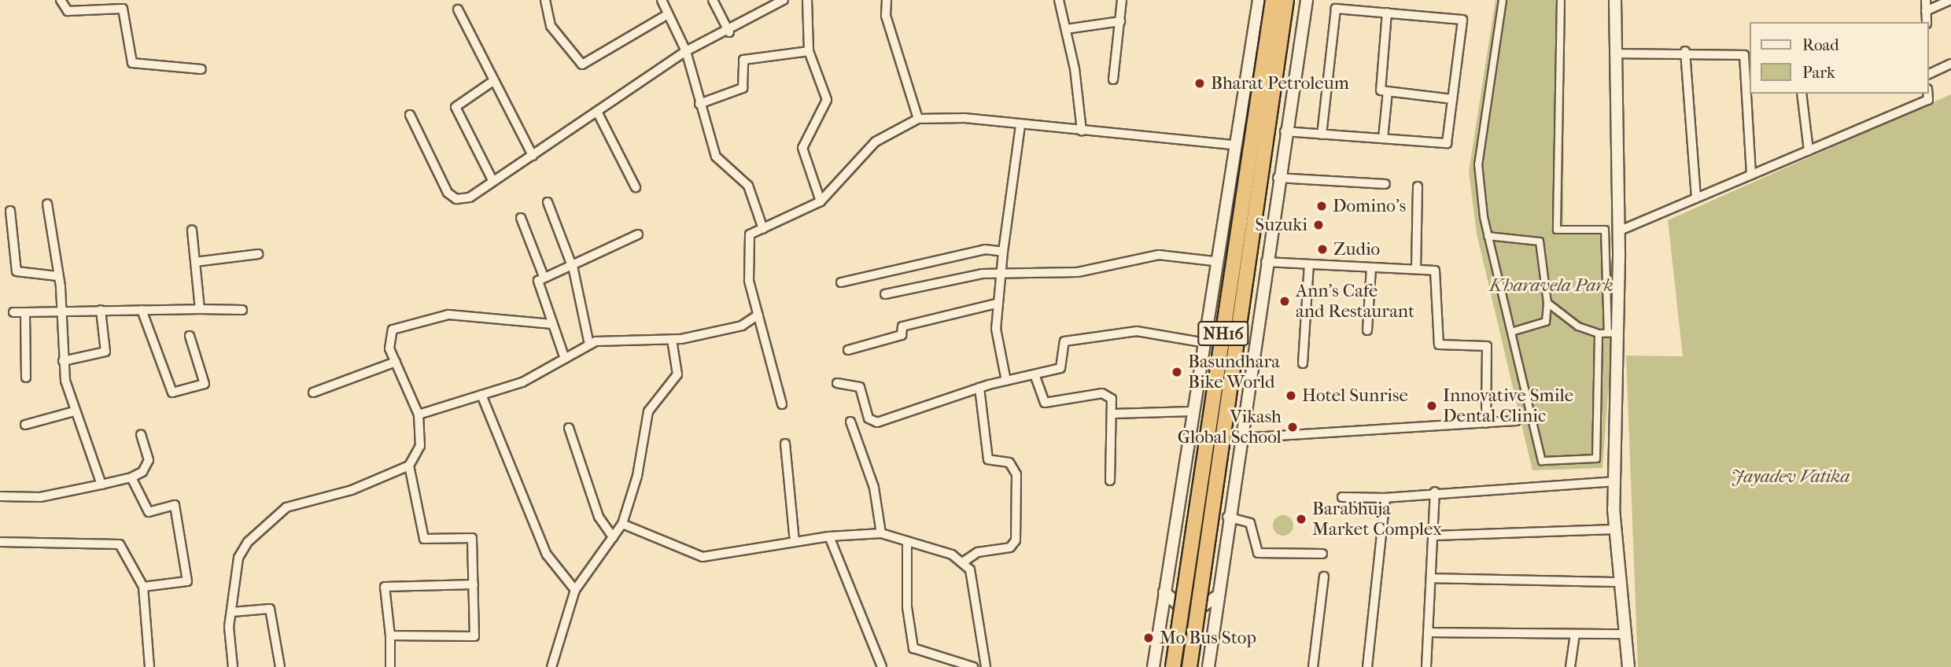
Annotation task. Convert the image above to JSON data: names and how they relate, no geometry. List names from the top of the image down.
{
  "streets": {
    "highway": ["NH16"]
  },
  "parks": ["Kharavela Park", "Jayadev Vatika"],
  "places": [
    "Bharat Petroleum",
    "Domino's",
    "Suzuki",
    "Zudio",
    "Ann's Cafe and Restaurant",
    "Basundhara Bike World",
    "Hotel Sunrise",
    "Innovative Smile Dental Clinic",
    "Vikash Global School",
    "Barabhuja Market Complex",
    "Mo Bus Stop"
  ],
  "legend": ["Road", "Park"]
}
